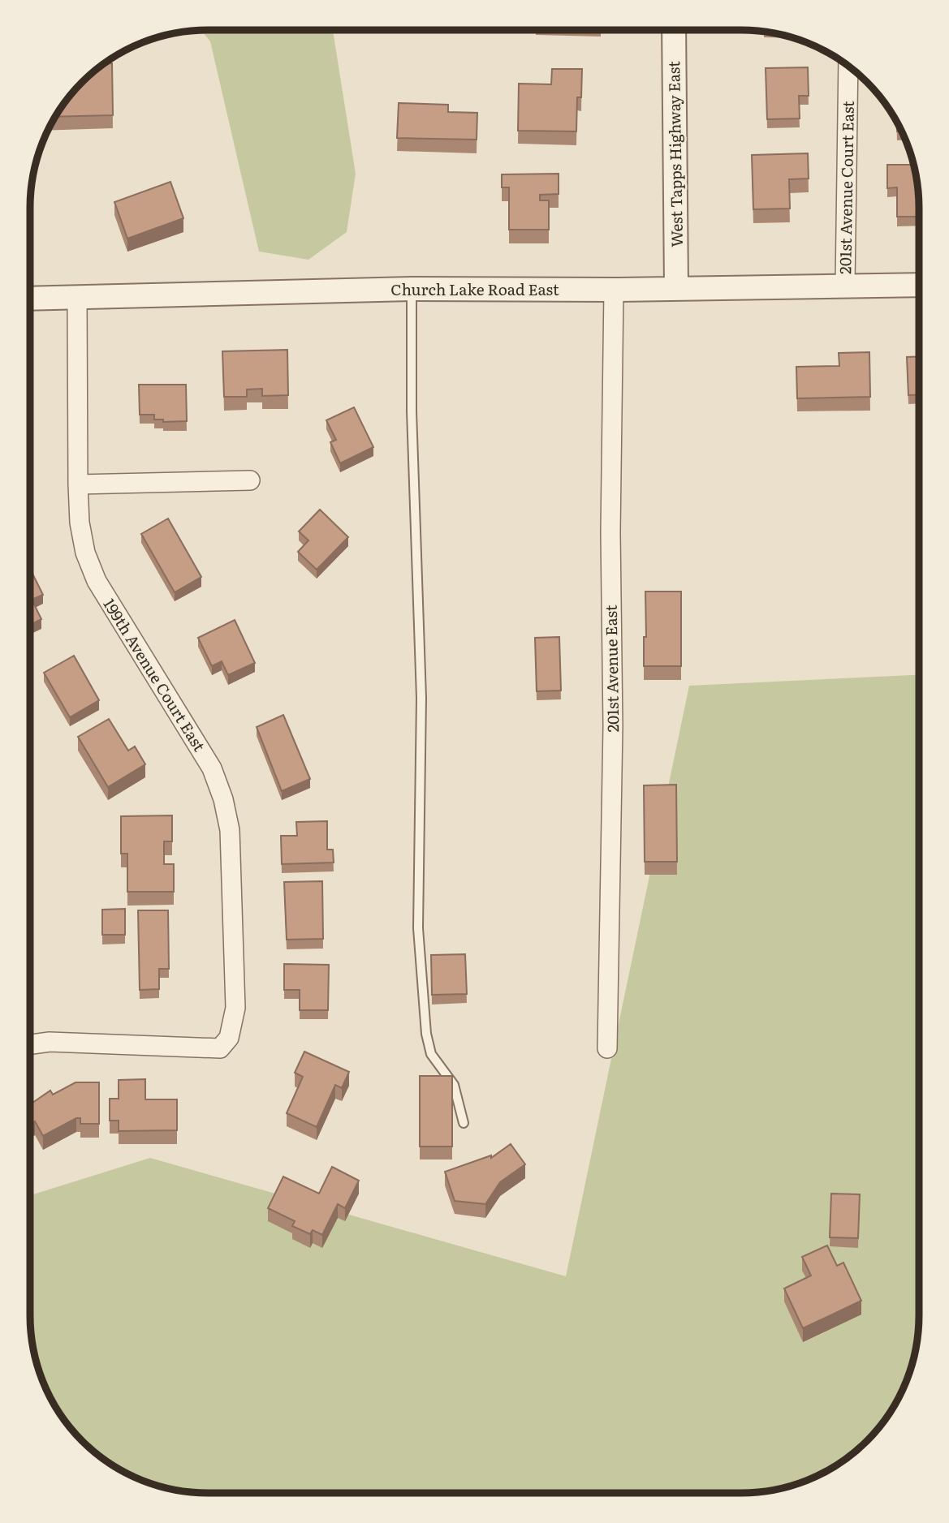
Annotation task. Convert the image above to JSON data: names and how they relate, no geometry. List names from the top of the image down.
{
  "streets": {
    "street": [
      "West Tapps Highway East",
      "201st Avenue Court East",
      "Church Lake Road East",
      "201st Avenue East",
      "199th Avenue Court East"
    ]
  },
  "crossings": [
    ["West Tapps Highway East", "Church Lake Road East"],
    ["201st Avenue Court East", "Church Lake Road East"],
    ["Church Lake Road East", "201st Avenue East"],
    ["Church Lake Road East", "199th Avenue Court East"]
  ]
}
